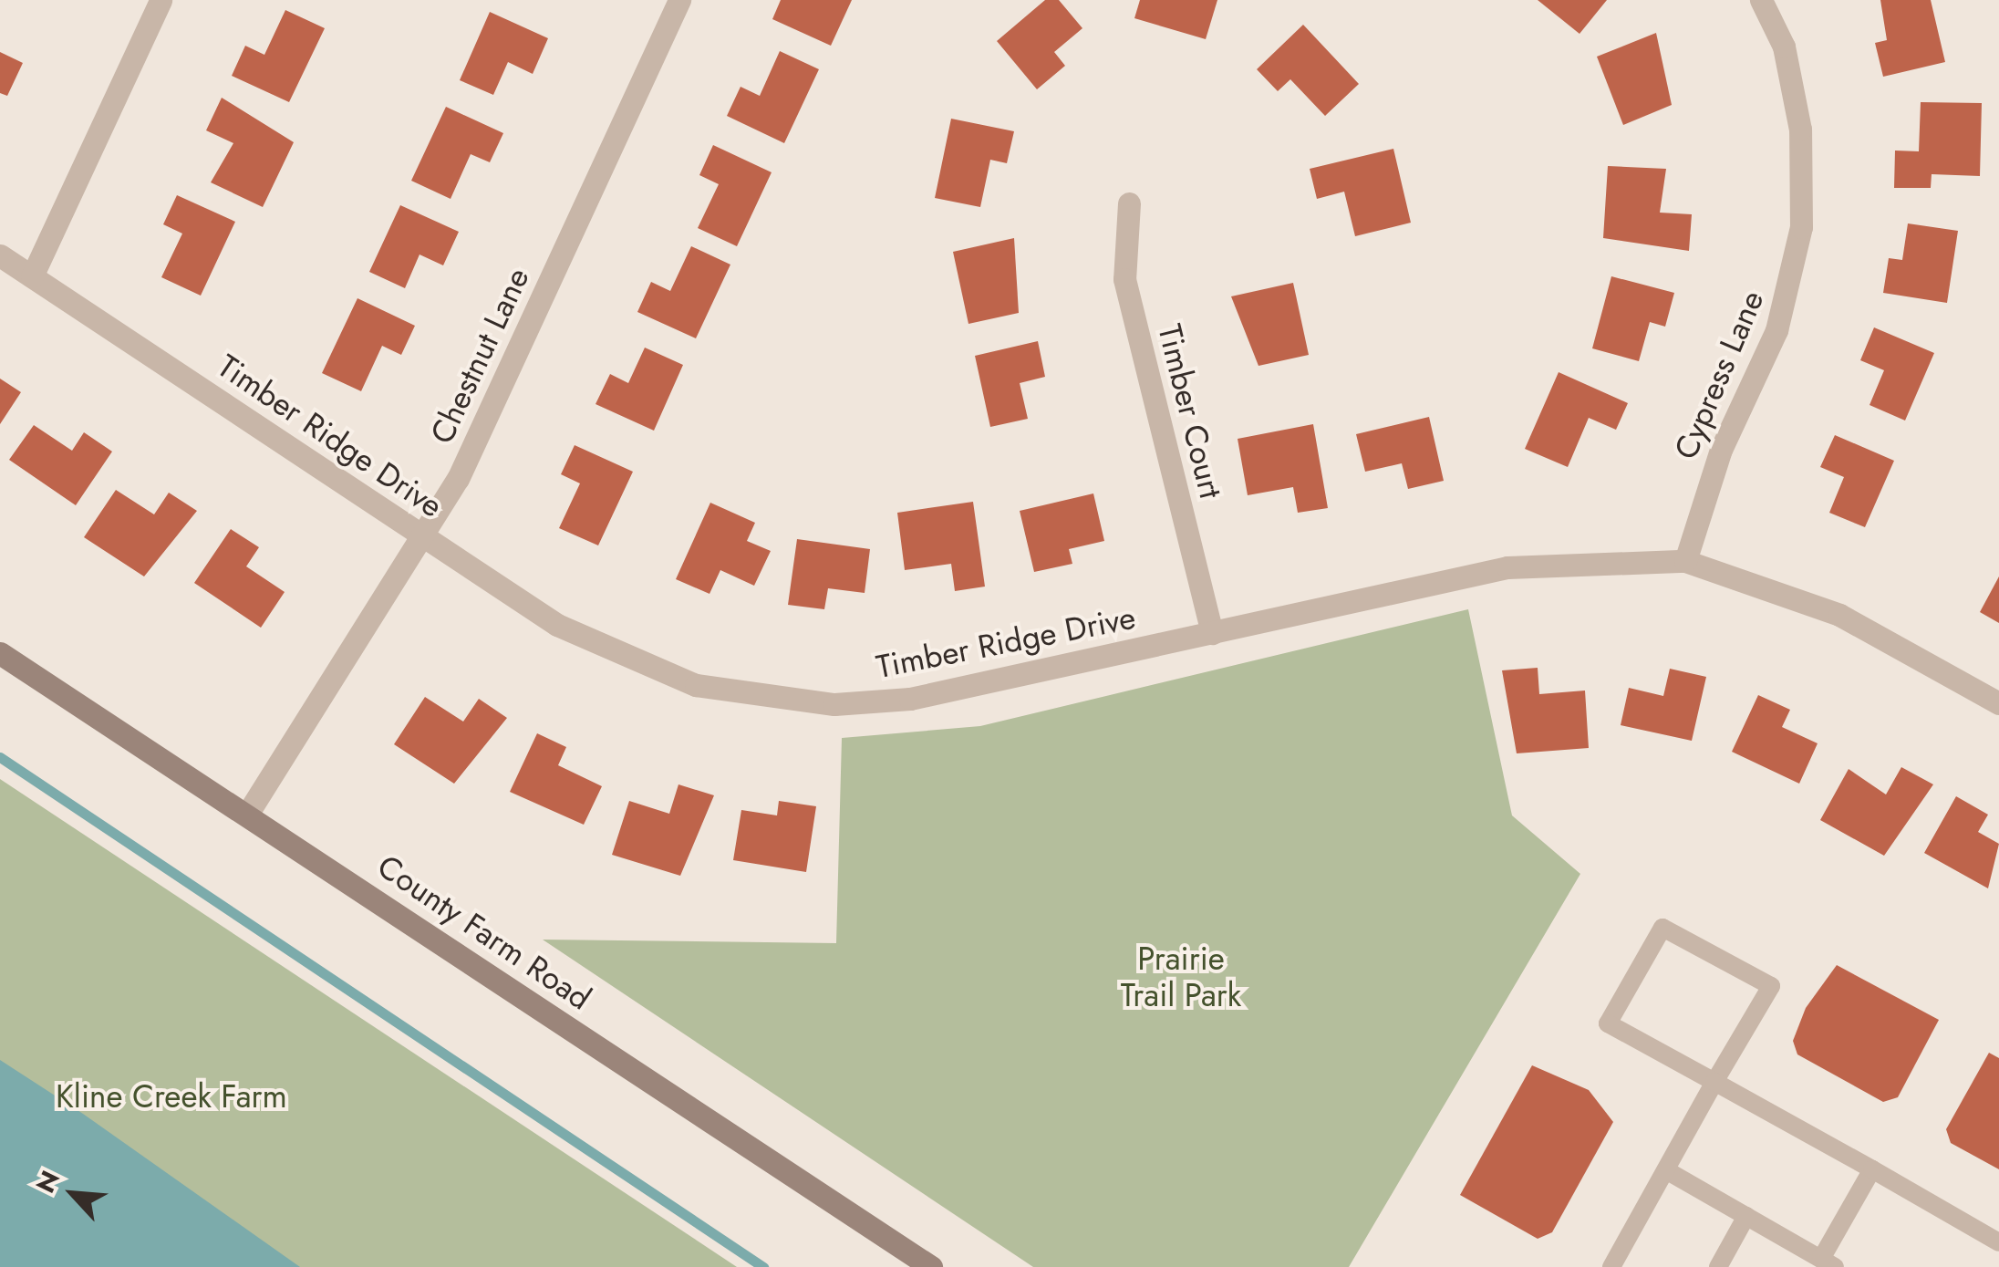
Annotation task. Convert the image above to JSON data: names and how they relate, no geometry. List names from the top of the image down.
{
  "streets": {
    "main road": ["County Farm Road"],
    "street": [
      "Chestnut Lane",
      "Cypress Lane",
      "Timber Court",
      "Timber Ridge Drive"
    ]
  },
  "crossings": [
    ["Chestnut Lane", "Timber Ridge Drive"],
    ["Chestnut Lane", "County Farm Road"],
    ["Cypress Lane", "Timber Ridge Drive"],
    ["Timber Court", "Timber Ridge Drive"]
  ],
  "parks": ["Prairie Trail Park", "Kline Creek Farm"],
  "north": "top left"
}
